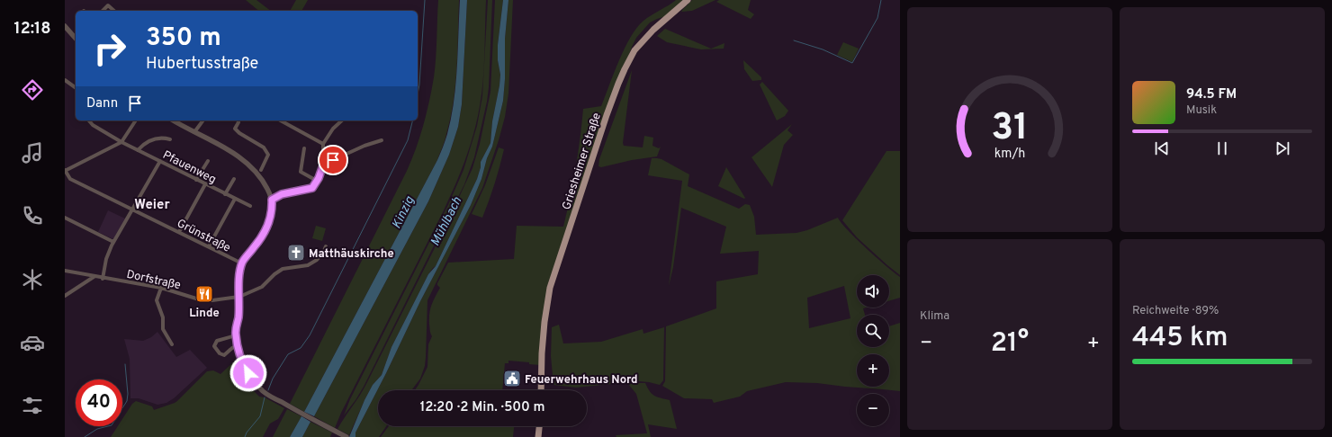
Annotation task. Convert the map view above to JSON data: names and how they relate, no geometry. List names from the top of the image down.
{
  "streets": {
    "main road": ["Griesheimer Straße"],
    "street": ["Pfauenweg", "Grünstraße", "Dorfstraße"]
  },
  "districts": ["Weier"],
  "water": ["Kinzig", "Mühlbach"],
  "places": {
    "church": ["Matthäuskirche"],
    "restaurant": ["Linde"],
    "public building": ["Feuerwehrhaus Nord"]
  },
  "page": {
    "tabs": "12:18",
    "turn": ["350 m", "Hubertusstraße"],
    "song": ["94.5 FM", "Musik"],
    "then": "Dann",
    "tile": [
      "Klima",
      ["Reichweite · 89%", "445 km"]
    ],
    "map_buttons": ["+", "−"],
    "heat": ["−", "21°", "+"],
    "limit": "40",
    "trip": "12:20 · 2 Min. · 500 m",
    "gauge": ["31", "km/h"]
  }
}
